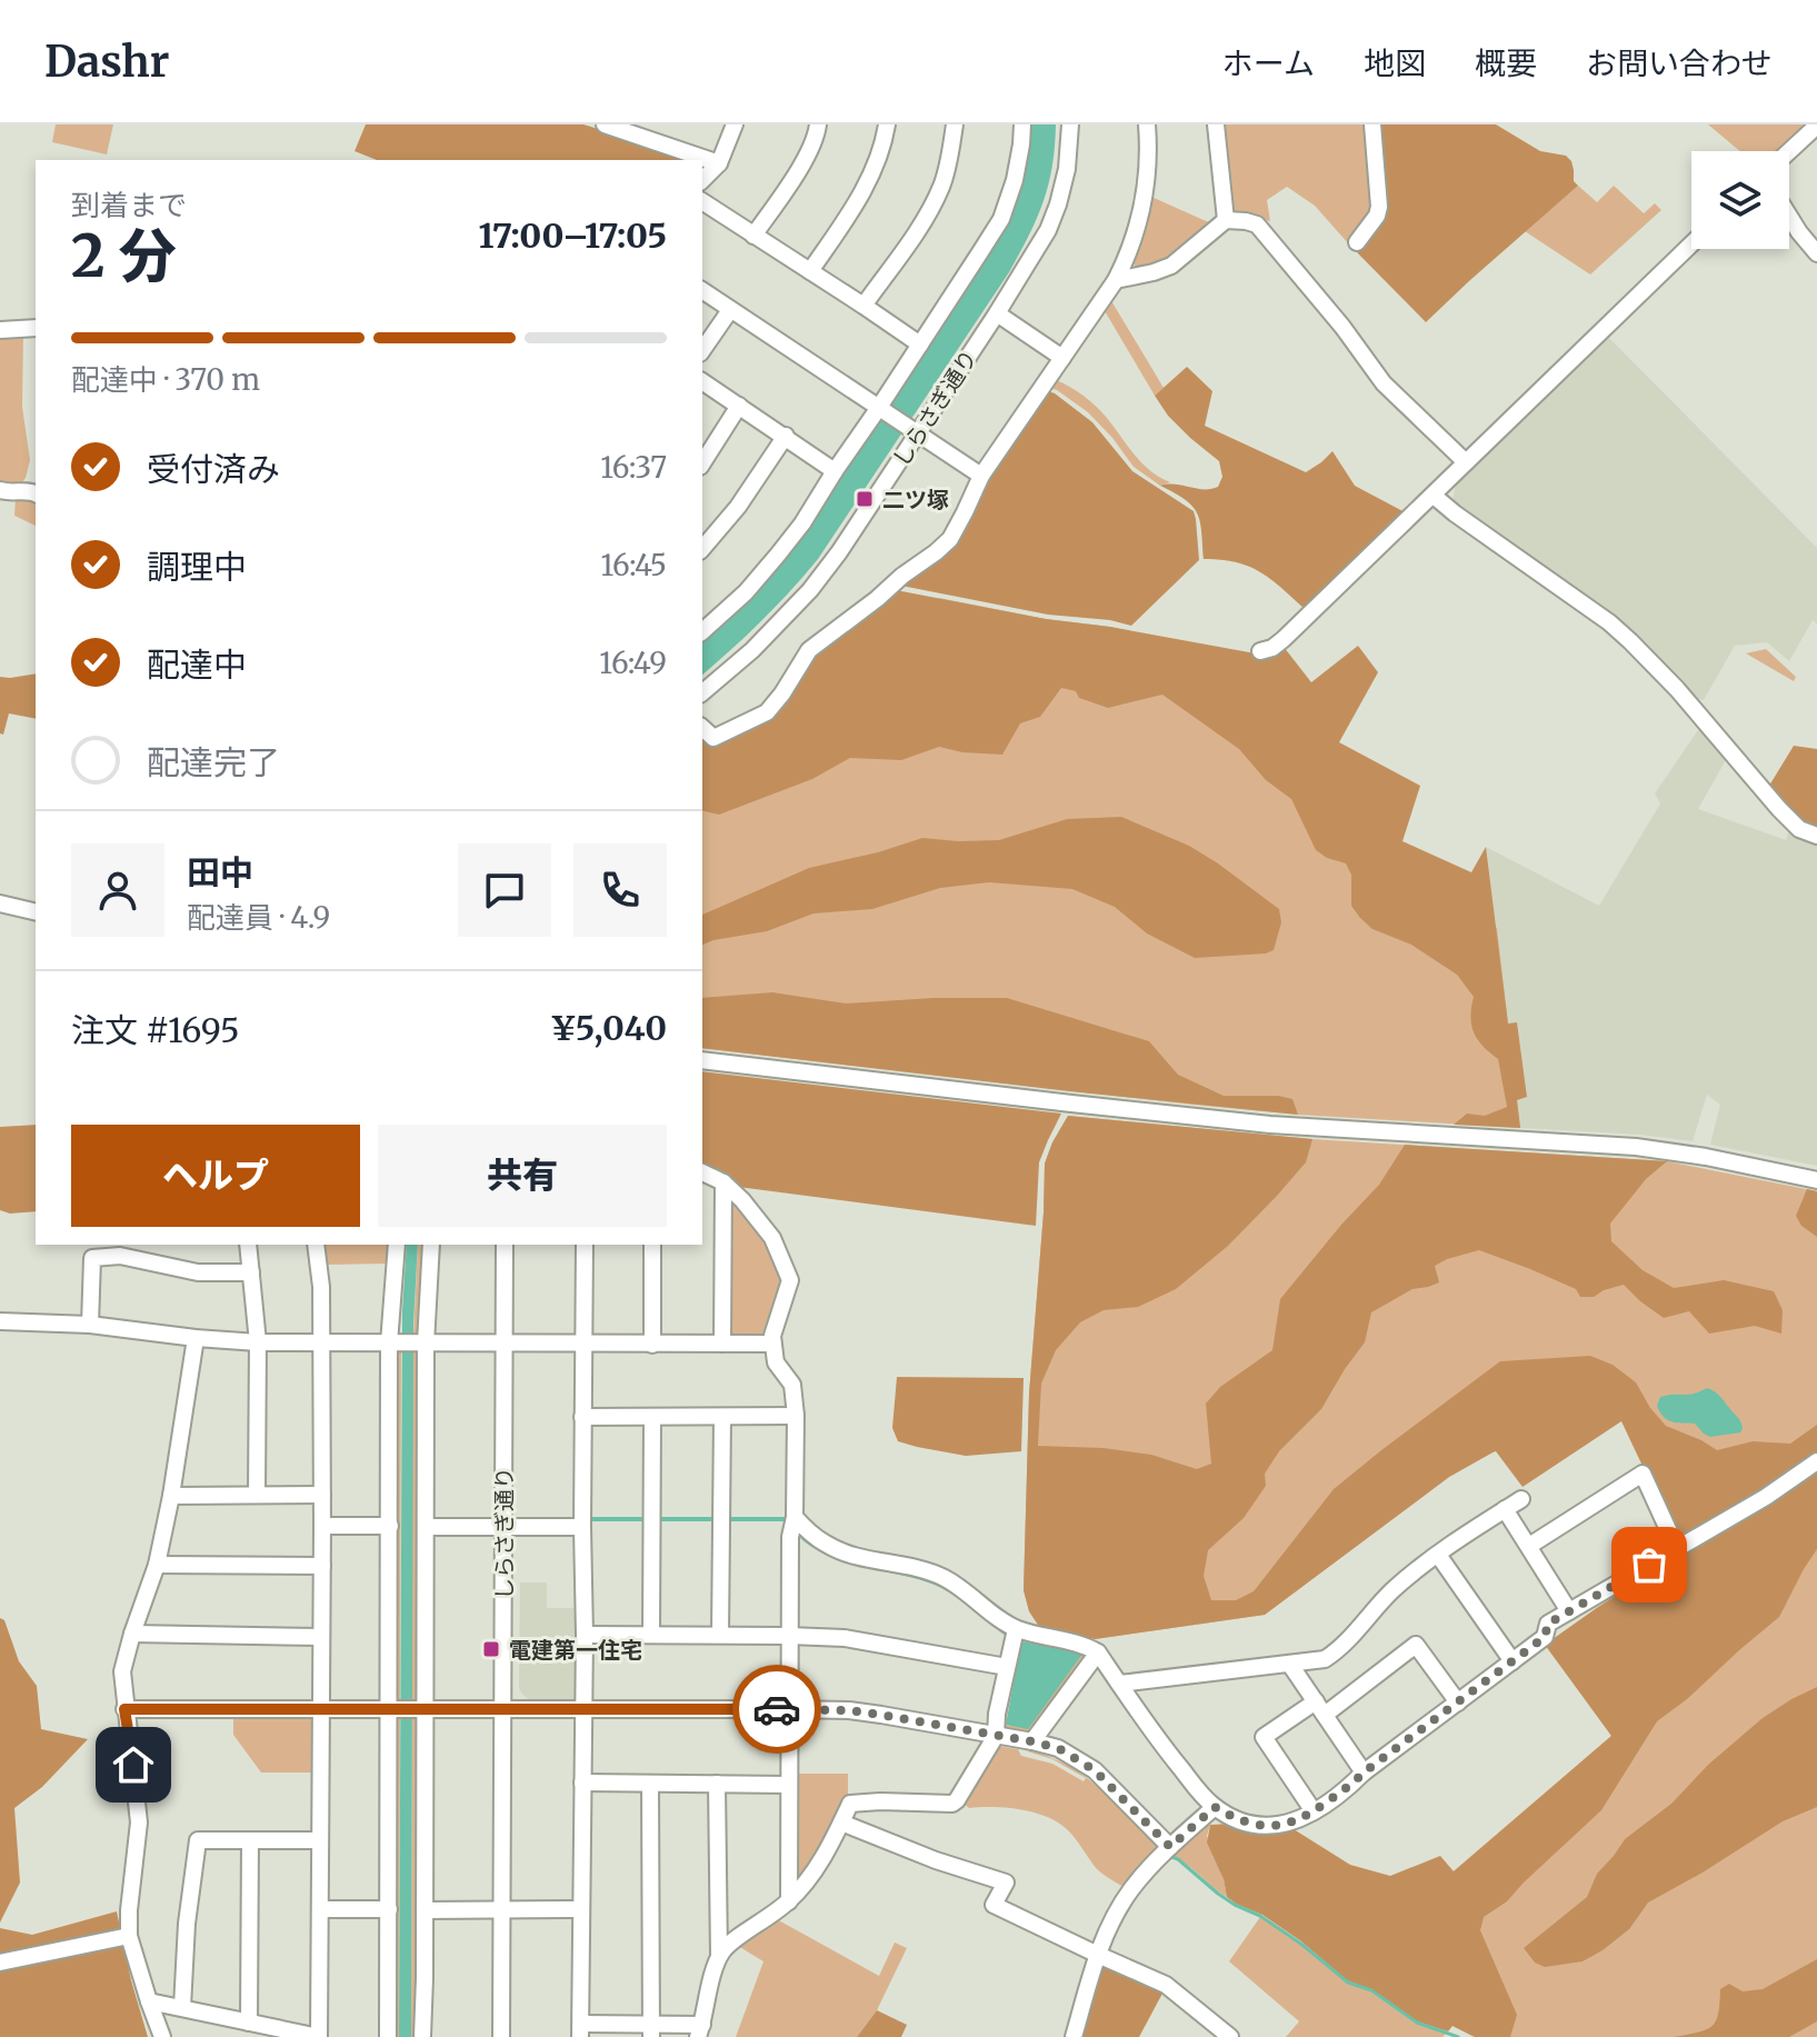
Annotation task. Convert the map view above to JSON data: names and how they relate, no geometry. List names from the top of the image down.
{
  "streets": {
    "street": ["しらさぎ通り"]
  },
  "places": {
    "transit": ["二ツ塚", "電建第一住宅"]
  },
  "page": {
    "header": "Dashr",
    "nav": [
      "ホーム",
      "地図",
      "概要",
      "お問い合わせ"
    ],
    "heading": ["2 分", "到着まで", "17:00–17:05"],
    "panel": [
      "田中",
      "配達員 · 4.9",
      "注文 #1695",
      "¥5,040"
    ],
    "bar": "配達中 · 370 m",
    "list": [
      ["受付済み", "16:37"],
      ["調理中", "16:45"],
      ["配達中", "16:49"],
      "配達完了"
    ],
    "buttons": ["ヘルプ", "共有"]
  }
}
